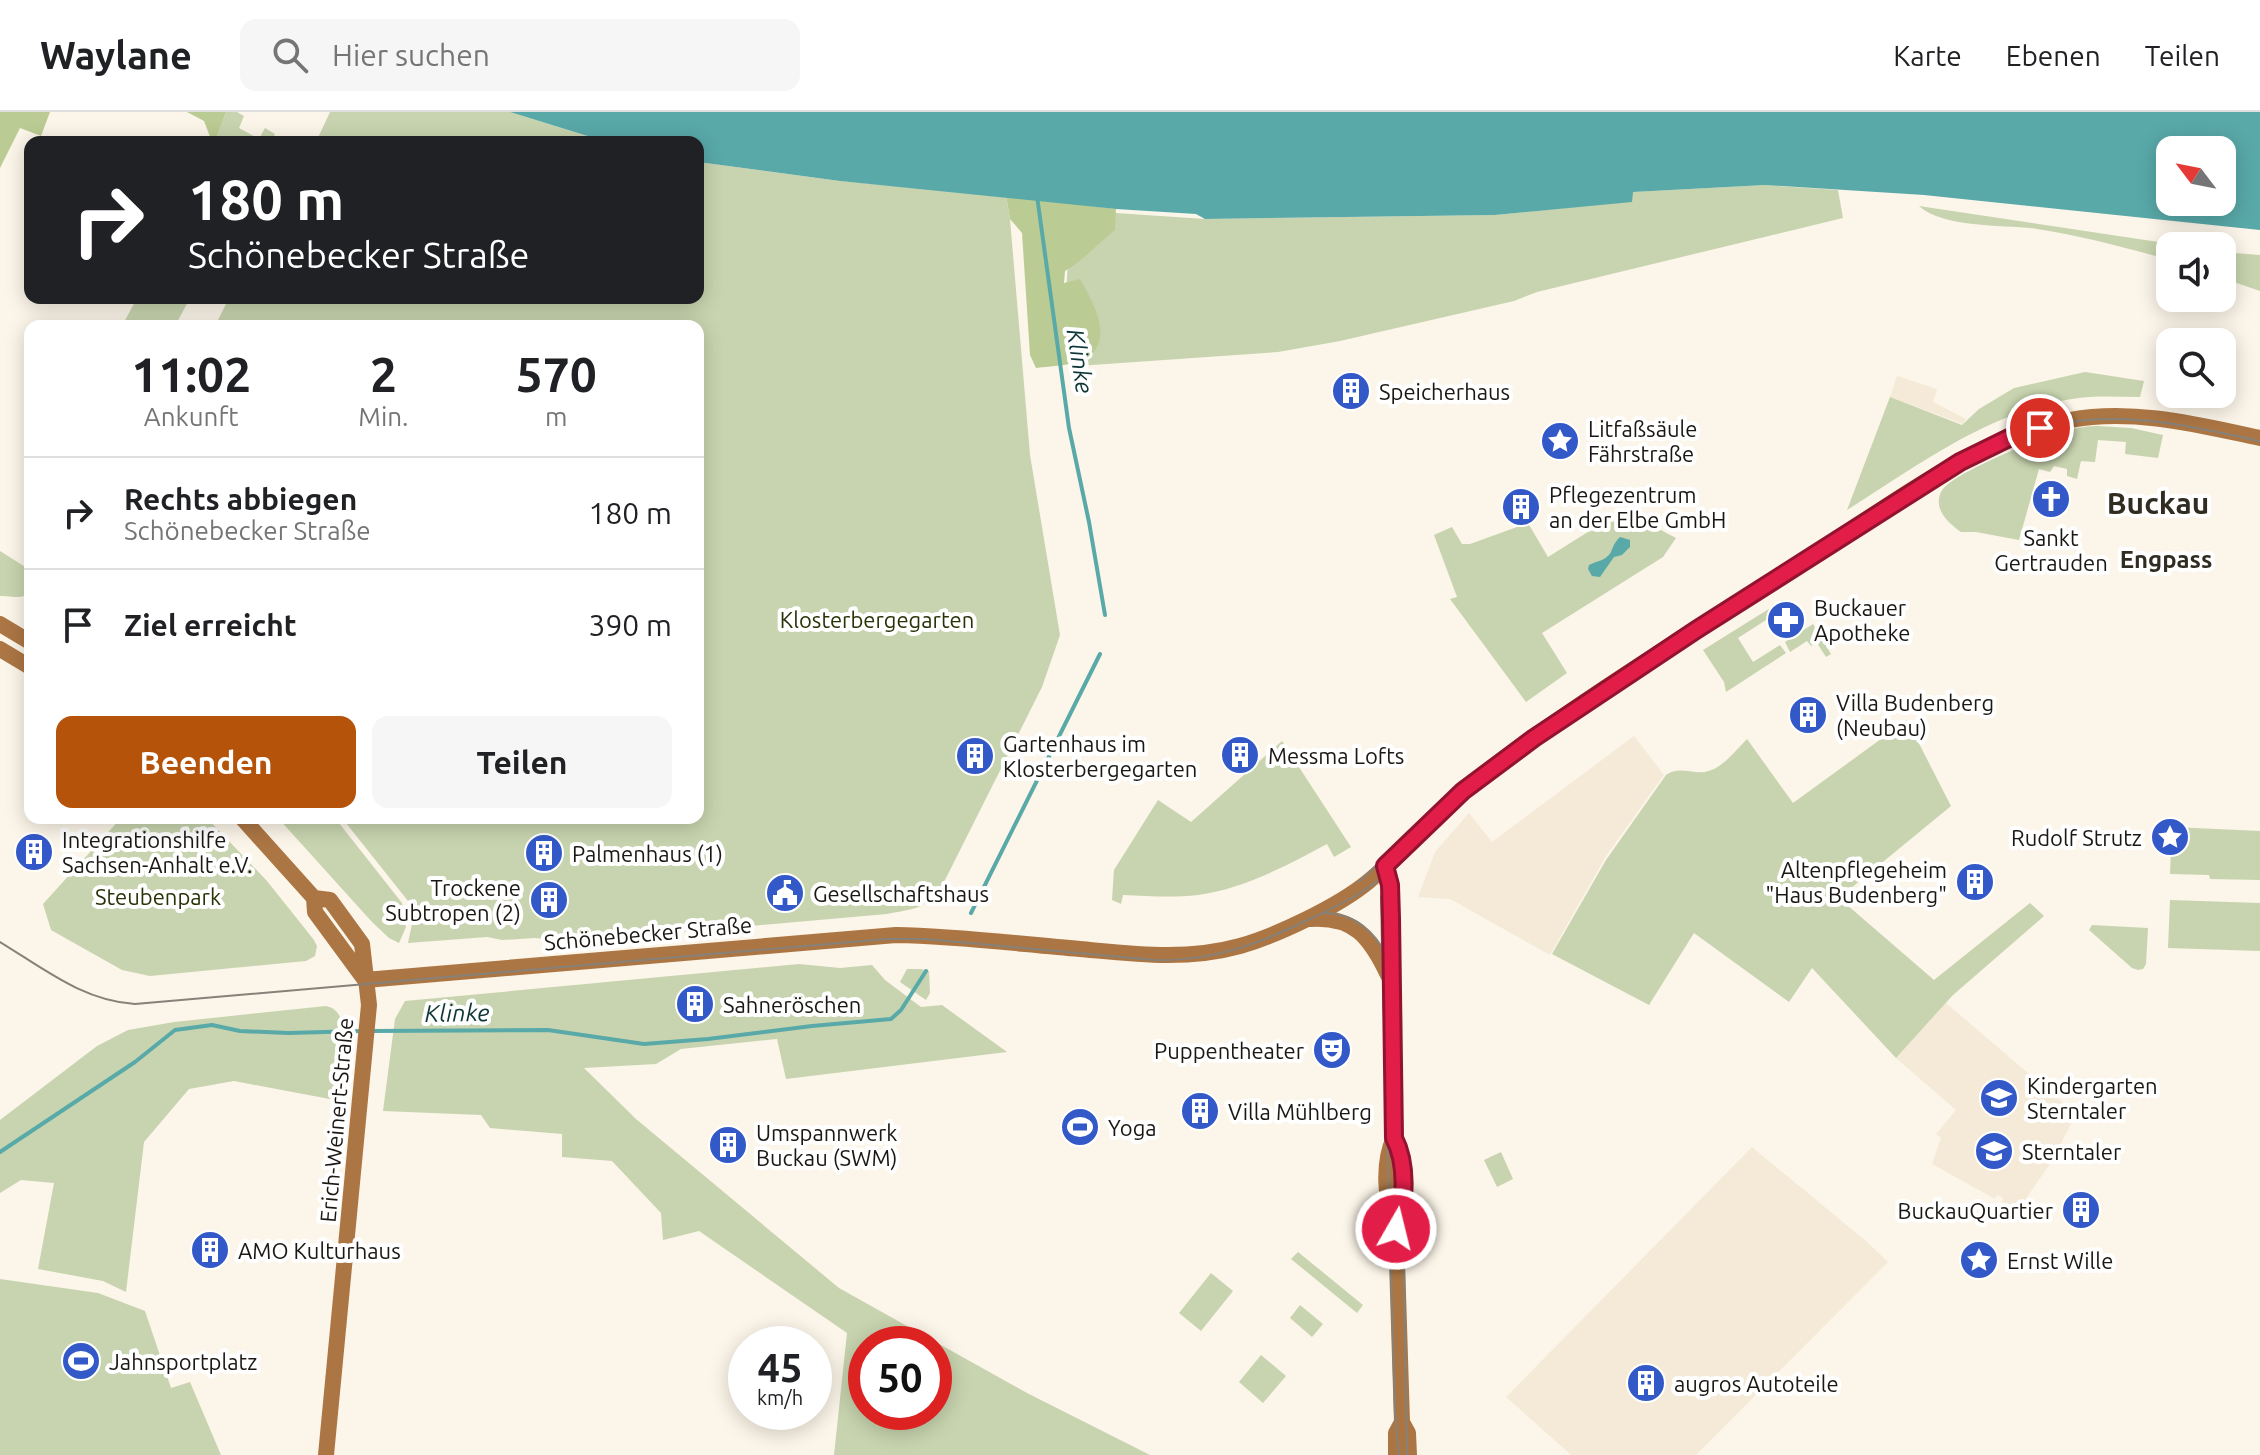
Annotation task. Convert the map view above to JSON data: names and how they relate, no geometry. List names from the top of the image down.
{
  "streets": {
    "main road": ["Schönebecker Straße", "Erich-Weinert-Straße"]
  },
  "crossings": [
    ["Schönebecker Straße", "Erich-Weinert-Straße"]
  ],
  "districts": ["Buckau", "Engpass"],
  "water": ["Klinke"],
  "parks": ["Klosterbergegarten", "Steubenpark"],
  "places": {
    "building": [
      "Speicherhaus",
      "Pflegezentrum an der Elbe GmbH",
      "Villa Budenberg (Neubau)",
      "Messma Lofts",
      "Gartenhaus im Klosterbergegarten",
      "Integrationshilfe Sachsen-Anhalt e.V.",
      "Palmenhaus (1)",
      "Altenpflegeheim \"Haus Budenberg\"",
      "Trockene Subtropen (2)",
      "Sahneröschen",
      "Villa Mühlberg",
      "Umspannwerk Buckau (SWM)",
      "BuckauQuartier",
      "AMO Kulturhaus",
      "augros Autoteile"
    ],
    "place": ["Litfaßsäule Fährstraße", "Rudolf Strutz", "Ernst Wille"],
    "church": ["Sankt Gertrauden"],
    "pharmacy": ["Buckauer Apotheke"],
    "public building": ["Gesellschaftshaus"],
    "theatre": ["Puppentheater"],
    "school or university": ["Kindergarten Sterntaler", "Sterntaler"],
    "sports": ["Yoga", "Jahnsportplatz"]
  },
  "north": "top left",
  "page": {
    "header": "Waylane",
    "search": "Hier suchen",
    "nav": ["Karte", "Ebenen", "Teilen"],
    "turn": ["180 m", "Schönebecker Straße"],
    "eta": [
      "11:02",
      "Ankunft",
      "2",
      "Min.",
      "570",
      "m"
    ],
    "list": [
      {
        "name": "Rechts abbiegen",
        "note": "Schönebecker Straße",
        "value": "180 m"
      },
      {
        "name": "Ziel erreicht",
        "value": "390 m"
      }
    ],
    "buttons": ["Beenden", "Teilen"],
    "speed": "45 km/h",
    "limit": "50"
  }
}
